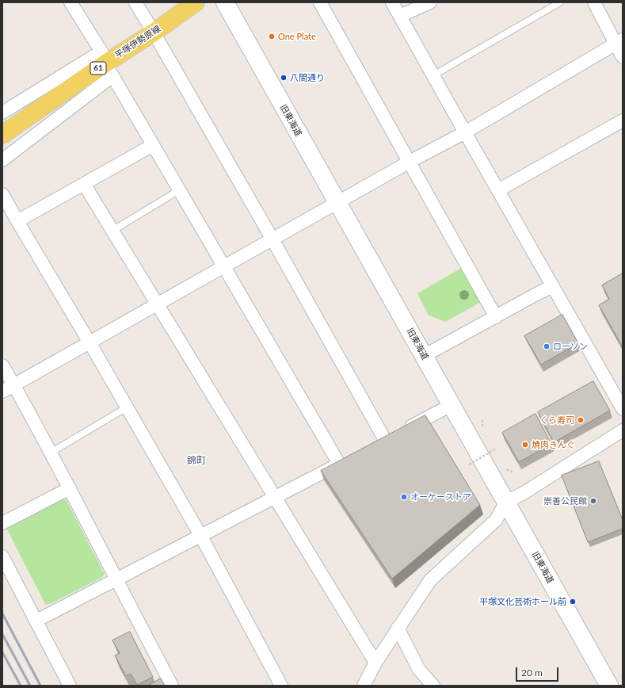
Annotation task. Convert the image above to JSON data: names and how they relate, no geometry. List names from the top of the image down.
{
  "streets": {
    "main road": ["平塚伊勢原線", "61"],
    "street": ["旧東海道"]
  },
  "districts": ["錦町"],
  "places": [
    "One Plate",
    "八間通り",
    "ローソン",
    "くら寿司",
    "焼肉きんぐ",
    "オーケーストア",
    "崇善公民館",
    "平塚文化芸術ホール前"
  ],
  "scale_bar": "20 m"
}
